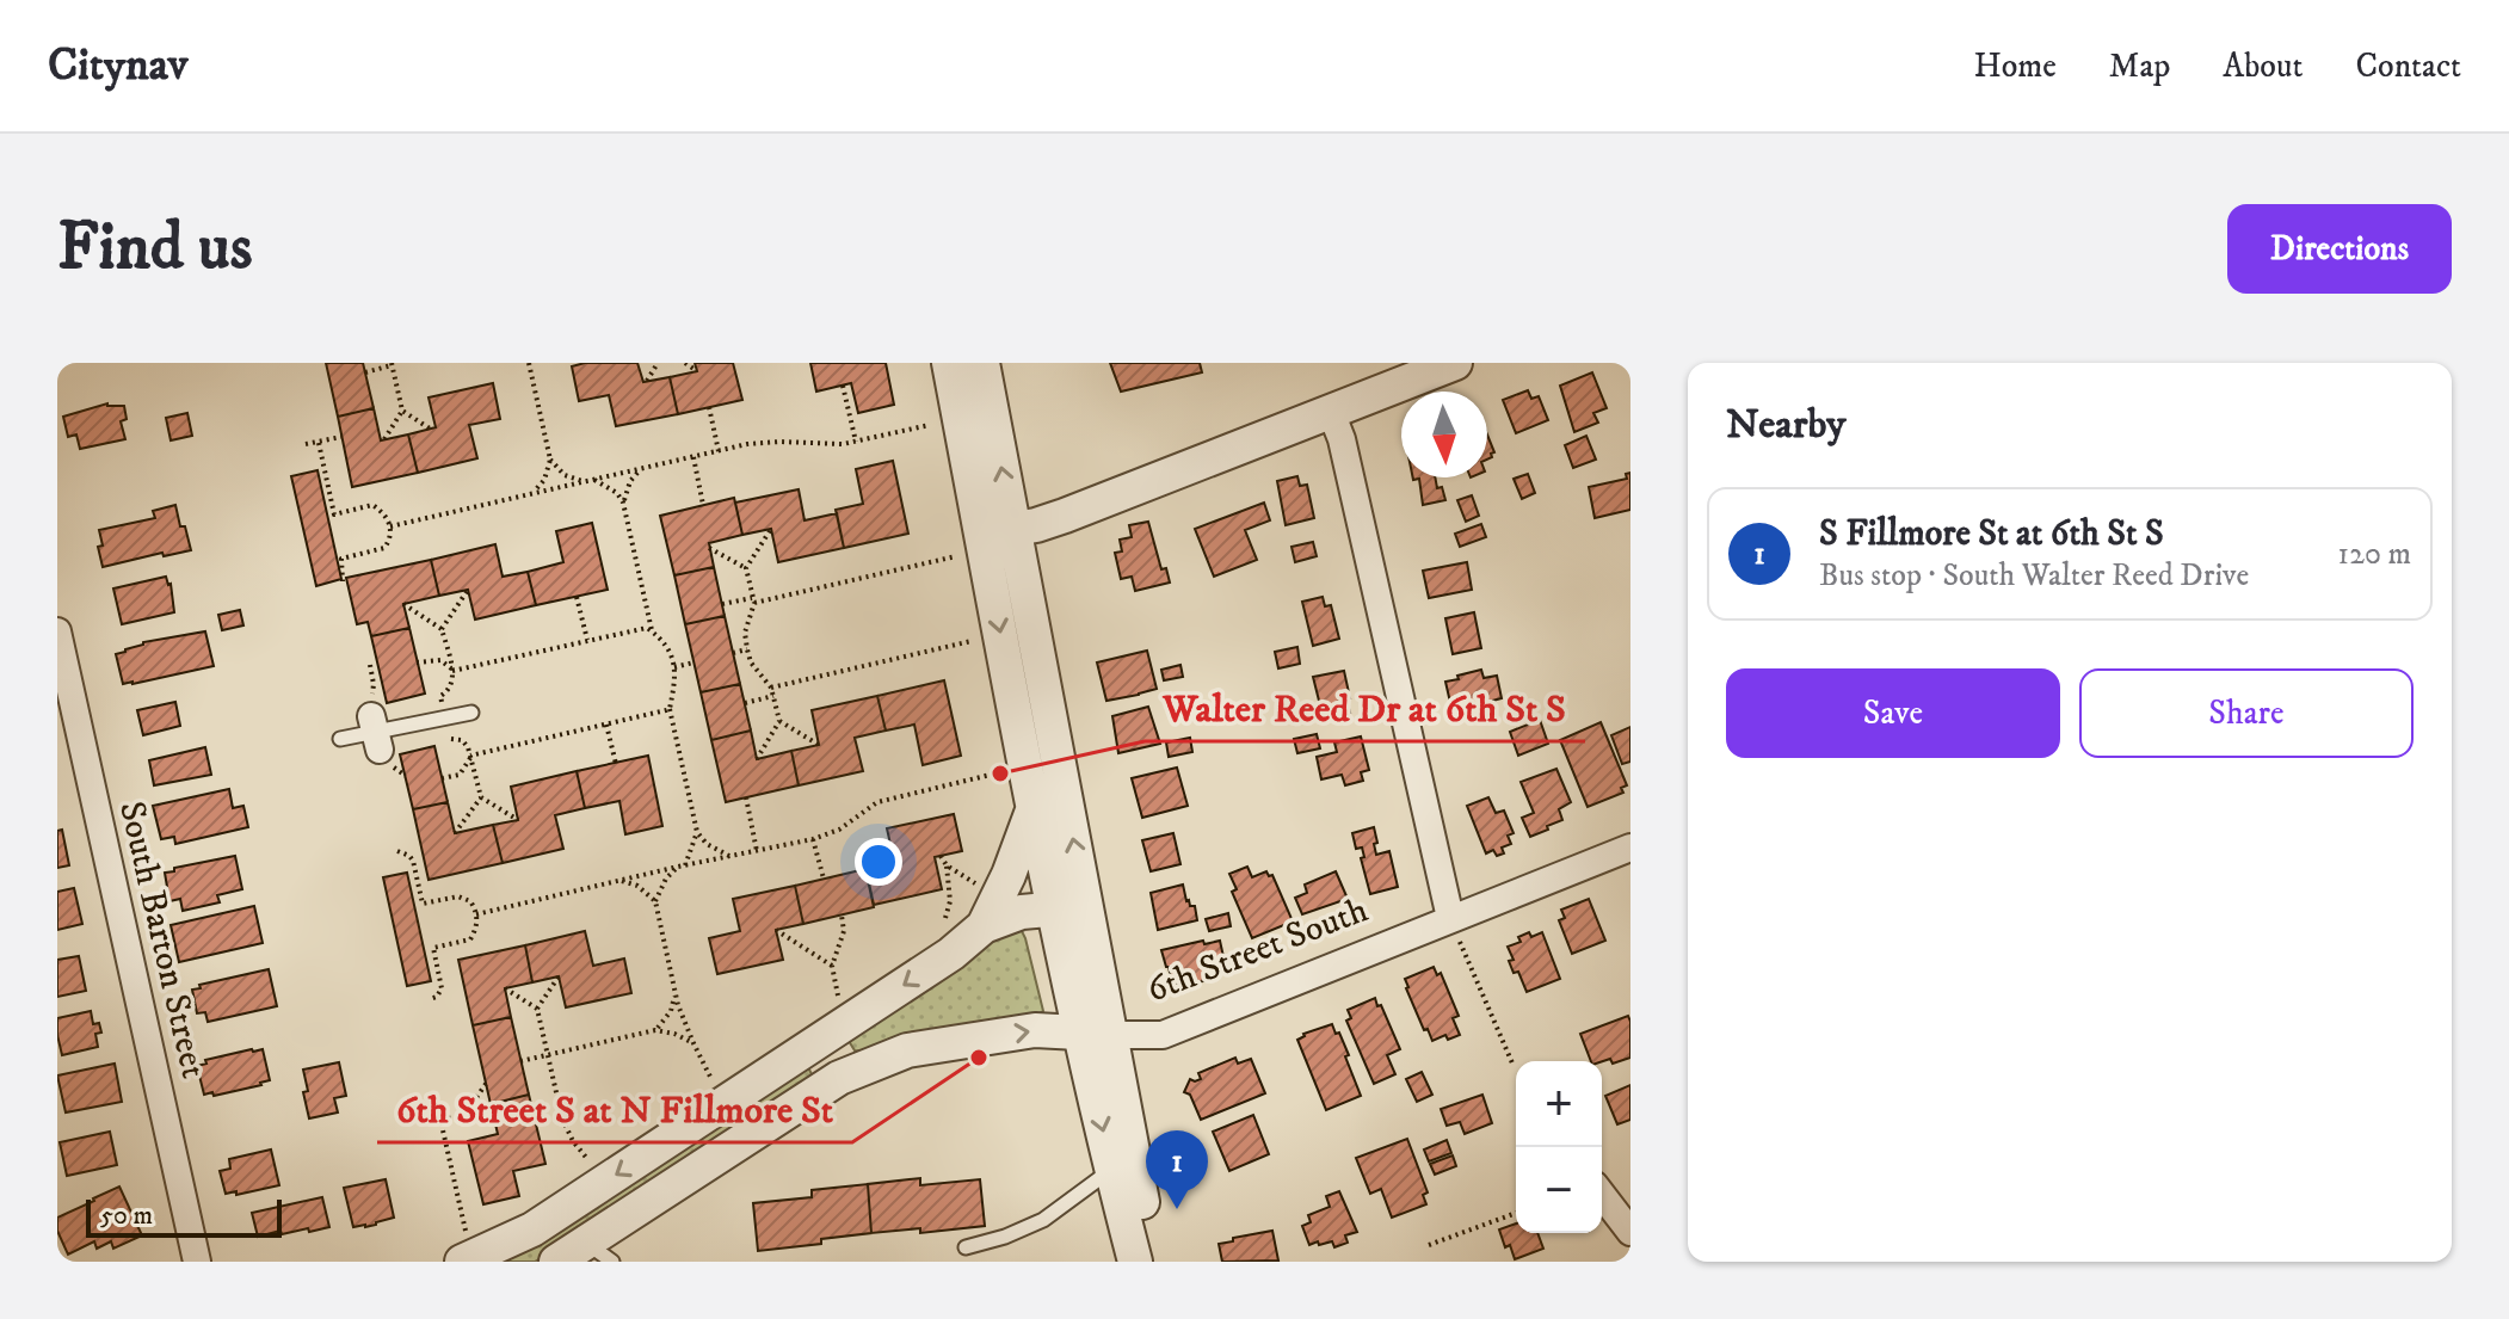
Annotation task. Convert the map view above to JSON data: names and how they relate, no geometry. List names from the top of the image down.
{
  "streets": {
    "street": ["South Barton Street", "6th Street South"]
  },
  "places": ["Walter Reed Dr at 6th St S", "6th Street S at N Fillmore St"],
  "scale_bar": "50 m",
  "north": "bottom",
  "page": {
    "header": "Citynav",
    "nav": [
      "Home",
      "Map",
      "About",
      "Contact"
    ],
    "buttons": [
      "Directions",
      ["Save", "Share"]
    ],
    "title": "Find us",
    "heading": "Nearby",
    "list": [
      {
        "mark": "1",
        "name": "S Fillmore St at 6th St S",
        "note": "Bus stop · South Walter Reed Drive",
        "value": "120 m"
      }
    ],
    "map_buttons": ["+", "−"],
    "pins": "1",
    "scale": "50 m"
  }
}
